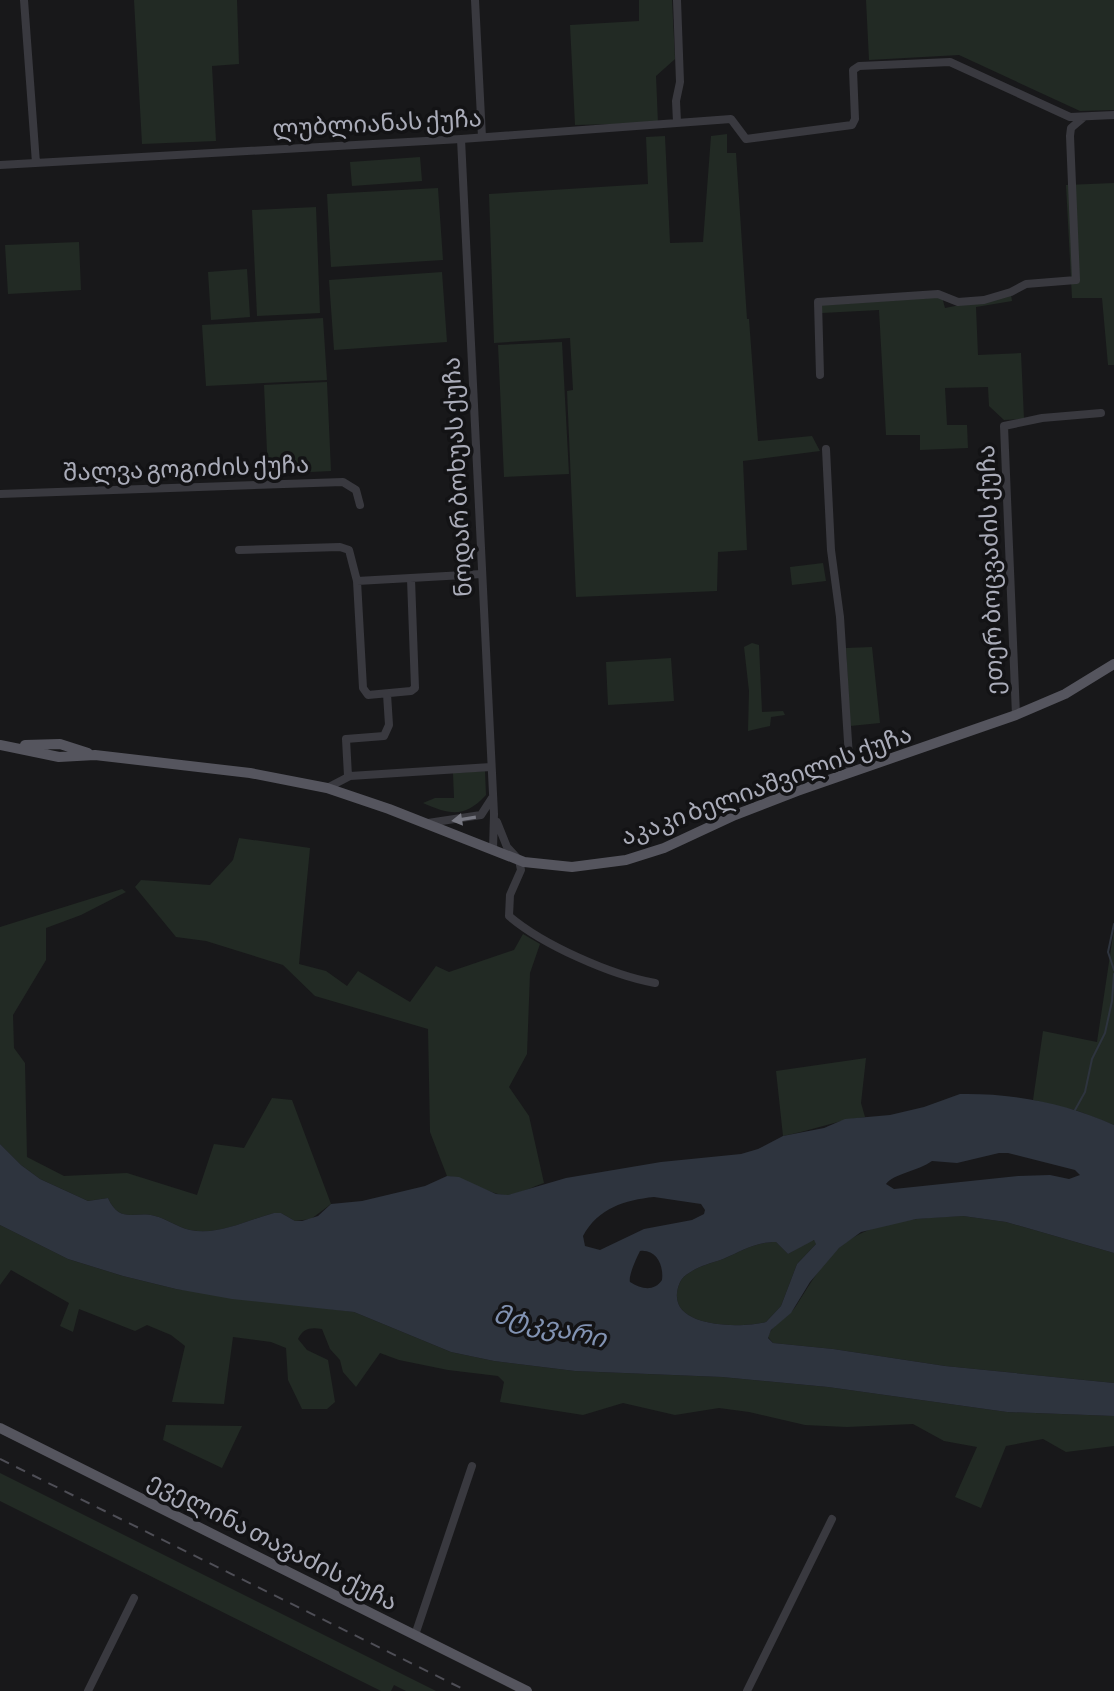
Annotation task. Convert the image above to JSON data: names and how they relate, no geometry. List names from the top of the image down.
{
  "streets": {
    "main road": ["აკაკი ბელიაშვილის ქუჩა", "ეველინა თავაძის ქუჩა"],
    "street": [
      "ლუბლიანას ქუჩა",
      "შალვა გოგიძის ქუჩა",
      "ნოდარ ბოხუას ქუჩა",
      "ეთერ ბოცვაძის ქუჩა"
    ]
  },
  "crossings": [
    ["ლუბლიანას ქუჩა", "ნოდარ ბოხუას ქუჩა"],
    ["ნოდარ ბოხუას ქუჩა", "აკაკი ბელიაშვილის ქუჩა"],
    ["ეთერ ბოცვაძის ქუჩა", "აკაკი ბელიაშვილის ქუჩა"]
  ],
  "water": ["მტკვარი"]
}
